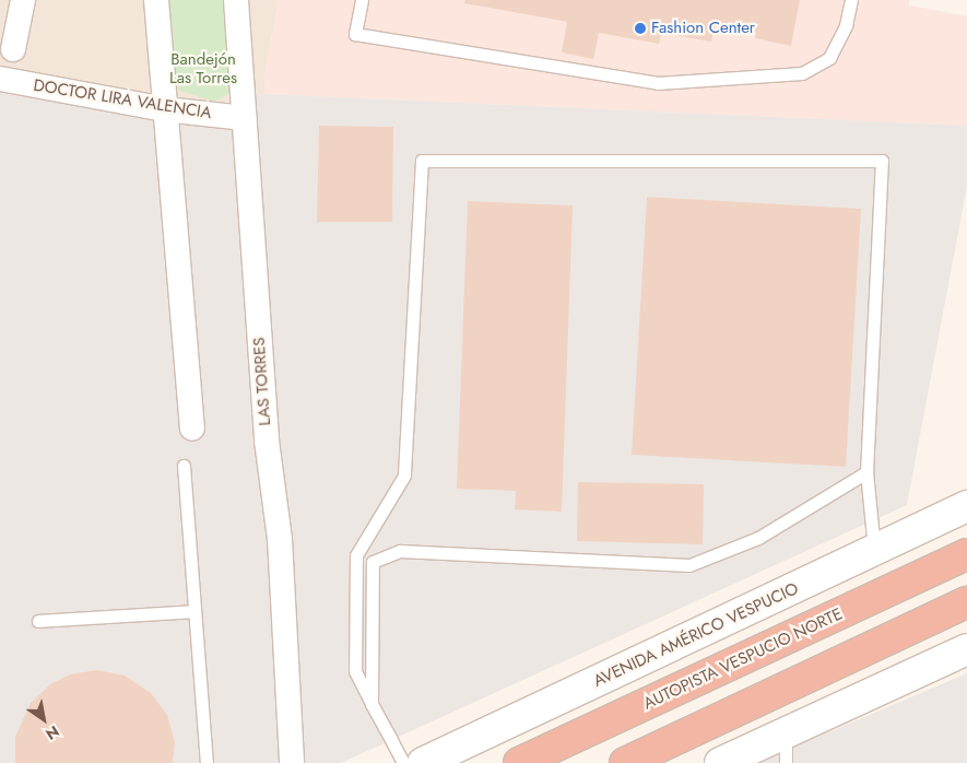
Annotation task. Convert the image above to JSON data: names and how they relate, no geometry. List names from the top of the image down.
{
  "streets": {
    "highway": ["AUTOPISTA VESPUCIO NORTE"],
    "main road": ["AVENIDA AMÉRICO VESPUCIO"],
    "street": ["DOCTOR LIRA VALENCIA", "LAS TORRES"]
  },
  "crossings": [
    ["DOCTOR LIRA VALENCIA", "LAS TORRES"]
  ],
  "parks": ["Bandejón Las Torres"],
  "places": ["Fashion Center"],
  "north": "bottom right"
}
